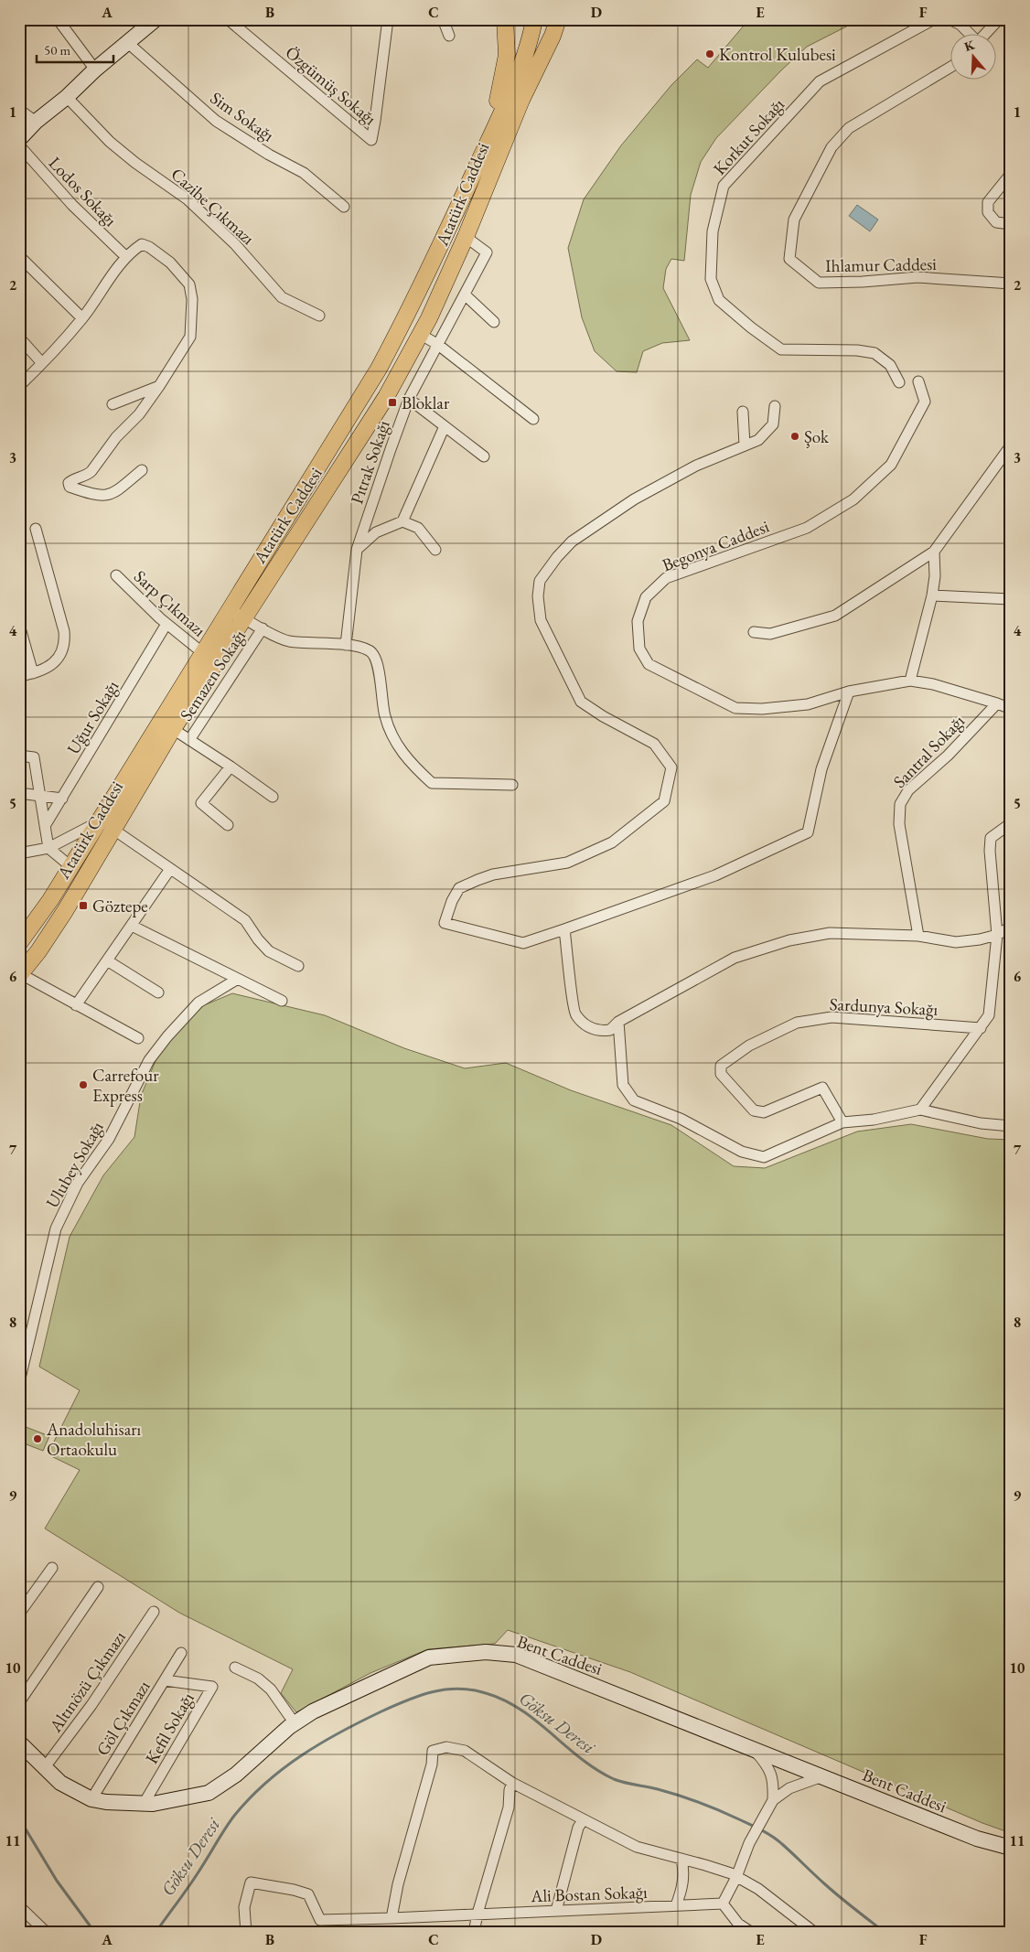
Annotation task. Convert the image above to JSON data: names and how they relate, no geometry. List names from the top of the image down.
{
  "streets": {
    "main road": ["Atatürk Caddesi"],
    "street": [
      "Özgümüş Sokağı",
      "Sim Sokağı",
      "Korkut Sokağı",
      "Lodos Sokağı",
      "Cazibe Çıkmazı",
      "Ihlamur Caddesi",
      "Pıtrak Sokağı",
      "Begonya Caddesi",
      "Sarp Çıkmazı",
      "Semazen Sokağı",
      "Uğur Sokağı",
      "Santral Sokağı",
      "Sardunya Sokağı",
      "Ulubey Sokağı",
      "Bent Caddesi",
      "Altınözü Çıkmazı",
      "Göl Çıkmazı",
      "Kefil Sokağı",
      "Ali Bostan Sokağı"
    ]
  },
  "crossings": [
    ["Atatürk Caddesi", "Pıtrak Sokağı"],
    ["Atatürk Caddesi", "Sarp Çıkmazı"],
    ["Begonya Caddesi", "Santral Sokağı"],
    ["Sarp Çıkmazı", "Uğur Sokağı"],
    ["Bent Caddesi", "Altınözü Çıkmazı"],
    ["Bent Caddesi", "Göl Çıkmazı"],
    ["Bent Caddesi", "Kefil Sokağı"],
    ["Göl Çıkmazı", "Kefil Sokağı"]
  ],
  "water": ["Göksu Deresi"],
  "places": {
    "other": [
      "Kontrol Kulubesi",
      "Şok",
      "Carrefour Express",
      "Anadoluhisarı Ortaokulu"
    ],
    "transit": ["Bloklar", "Göztepe"]
  },
  "scale_bar": "50 m",
  "north": "top",
  "grid": {
    "columns": [
      "A",
      "B",
      "C",
      "D",
      "E",
      "F"
    ],
    "rows": [
      "1",
      "2",
      "3",
      "4",
      "5",
      "6",
      "7",
      "8",
      "9",
      "10",
      "11"
    ]
  }
}
